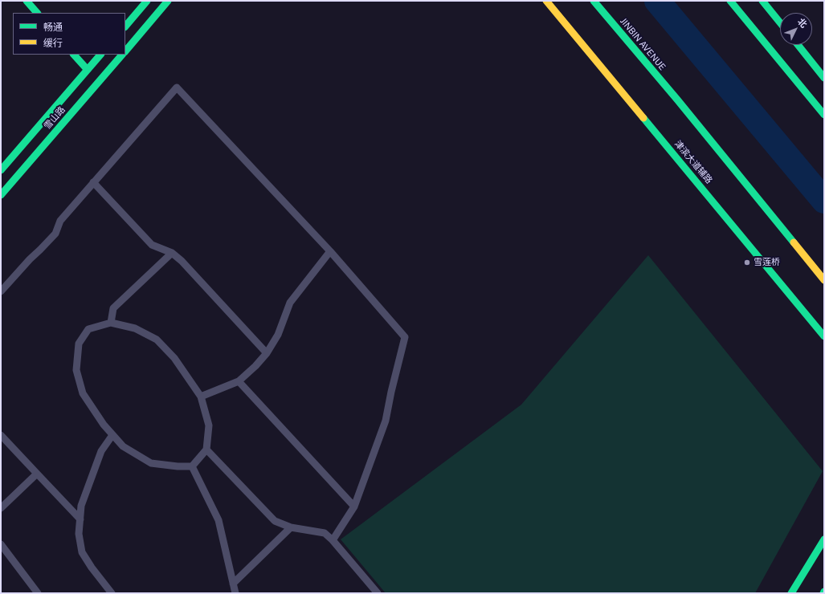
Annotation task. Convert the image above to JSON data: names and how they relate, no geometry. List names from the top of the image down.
{
  "streets": {
    "main road": ["JINBIN AVENUE", "雪山路", "津滨大道辅路"]
  },
  "places": ["雪莲桥"],
  "legend": ["畅通", "缓行"],
  "north": "top right"
}
